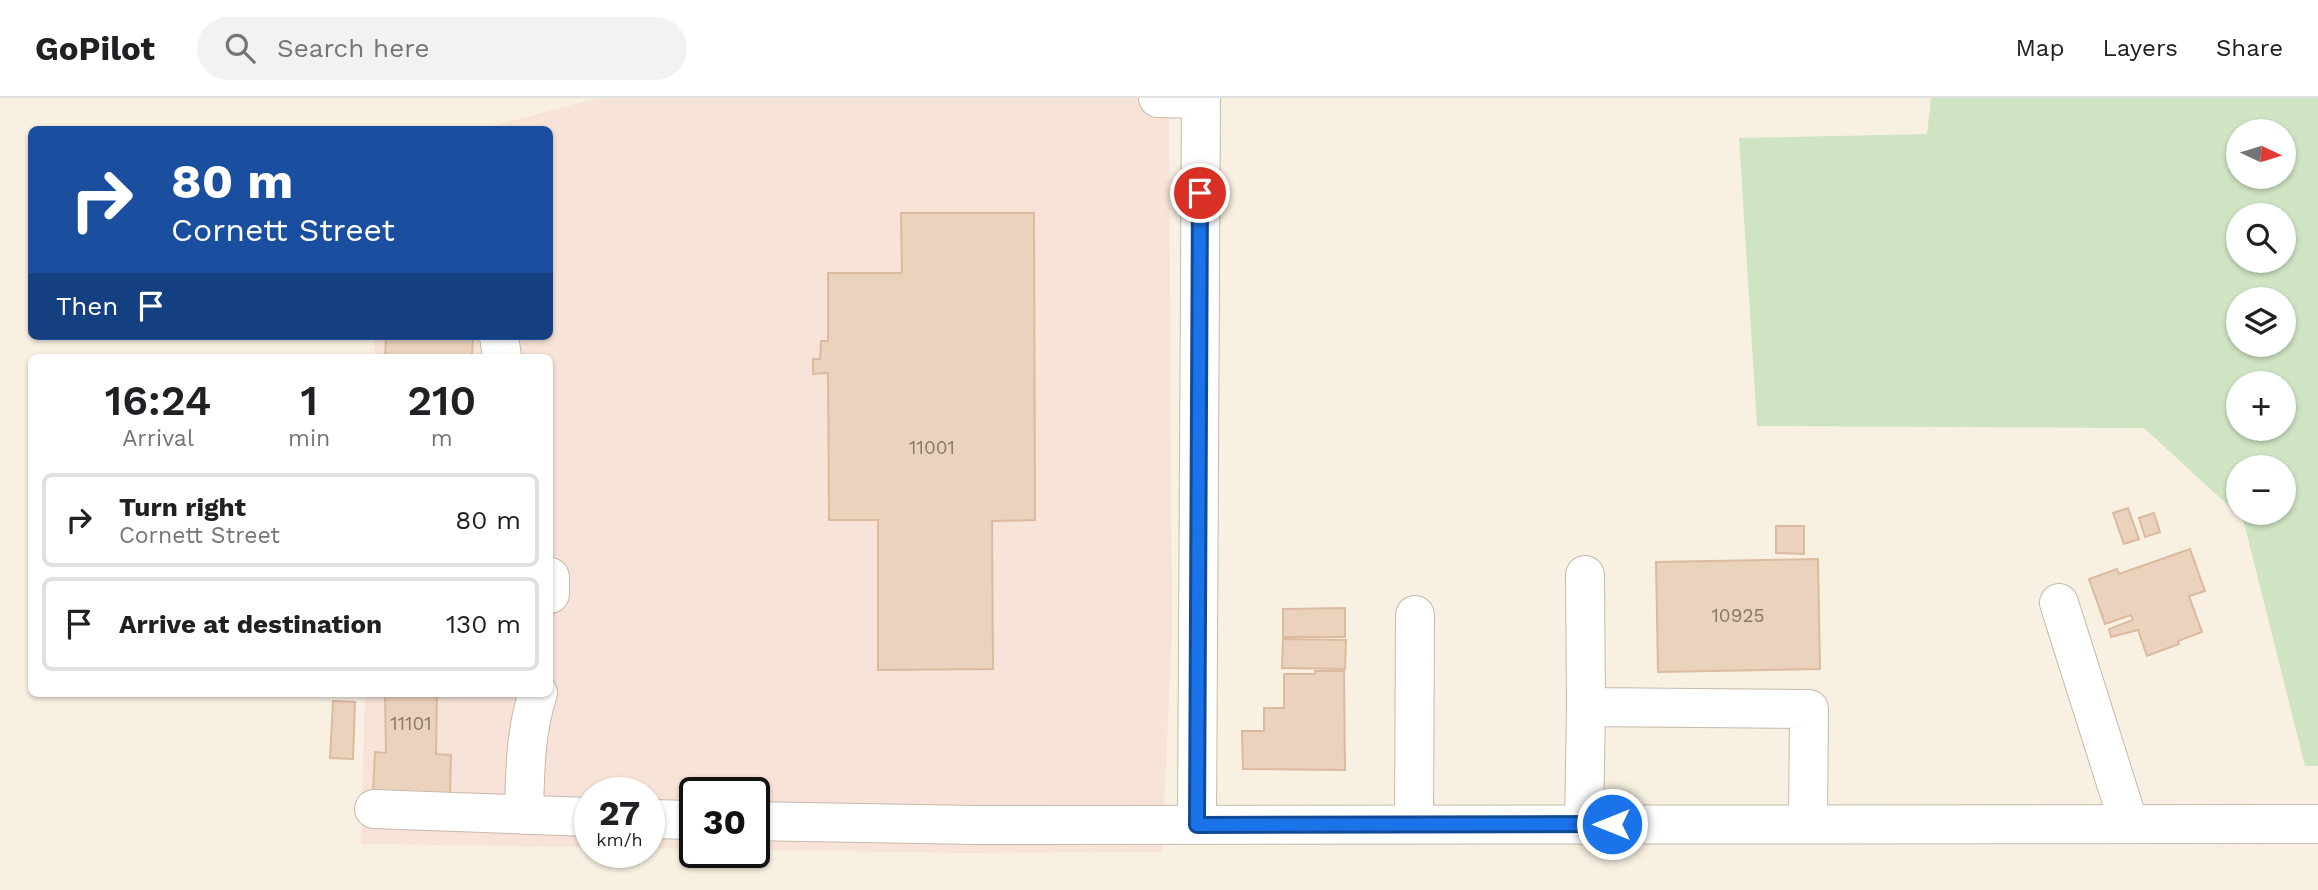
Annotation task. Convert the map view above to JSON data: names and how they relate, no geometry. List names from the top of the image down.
{
  "house_numbers": ["11001", "10925", "11101"],
  "north": "right",
  "page": {
    "header": "GoPilot",
    "search": "Search here",
    "nav": ["Map", "Layers", "Share"],
    "map_buttons": ["+", "−"],
    "turn": ["80 m", "Cornett Street"],
    "then": "Then",
    "eta": [
      "16:24",
      "Arrival",
      "1",
      "min",
      "210",
      "m"
    ],
    "list": [
      {
        "name": "Turn right",
        "note": "Cornett Street",
        "value": "80 m"
      },
      {
        "name": "Arrive at destination",
        "value": "130 m"
      }
    ],
    "speed": "27 km/h",
    "limit": "30"
  }
}
